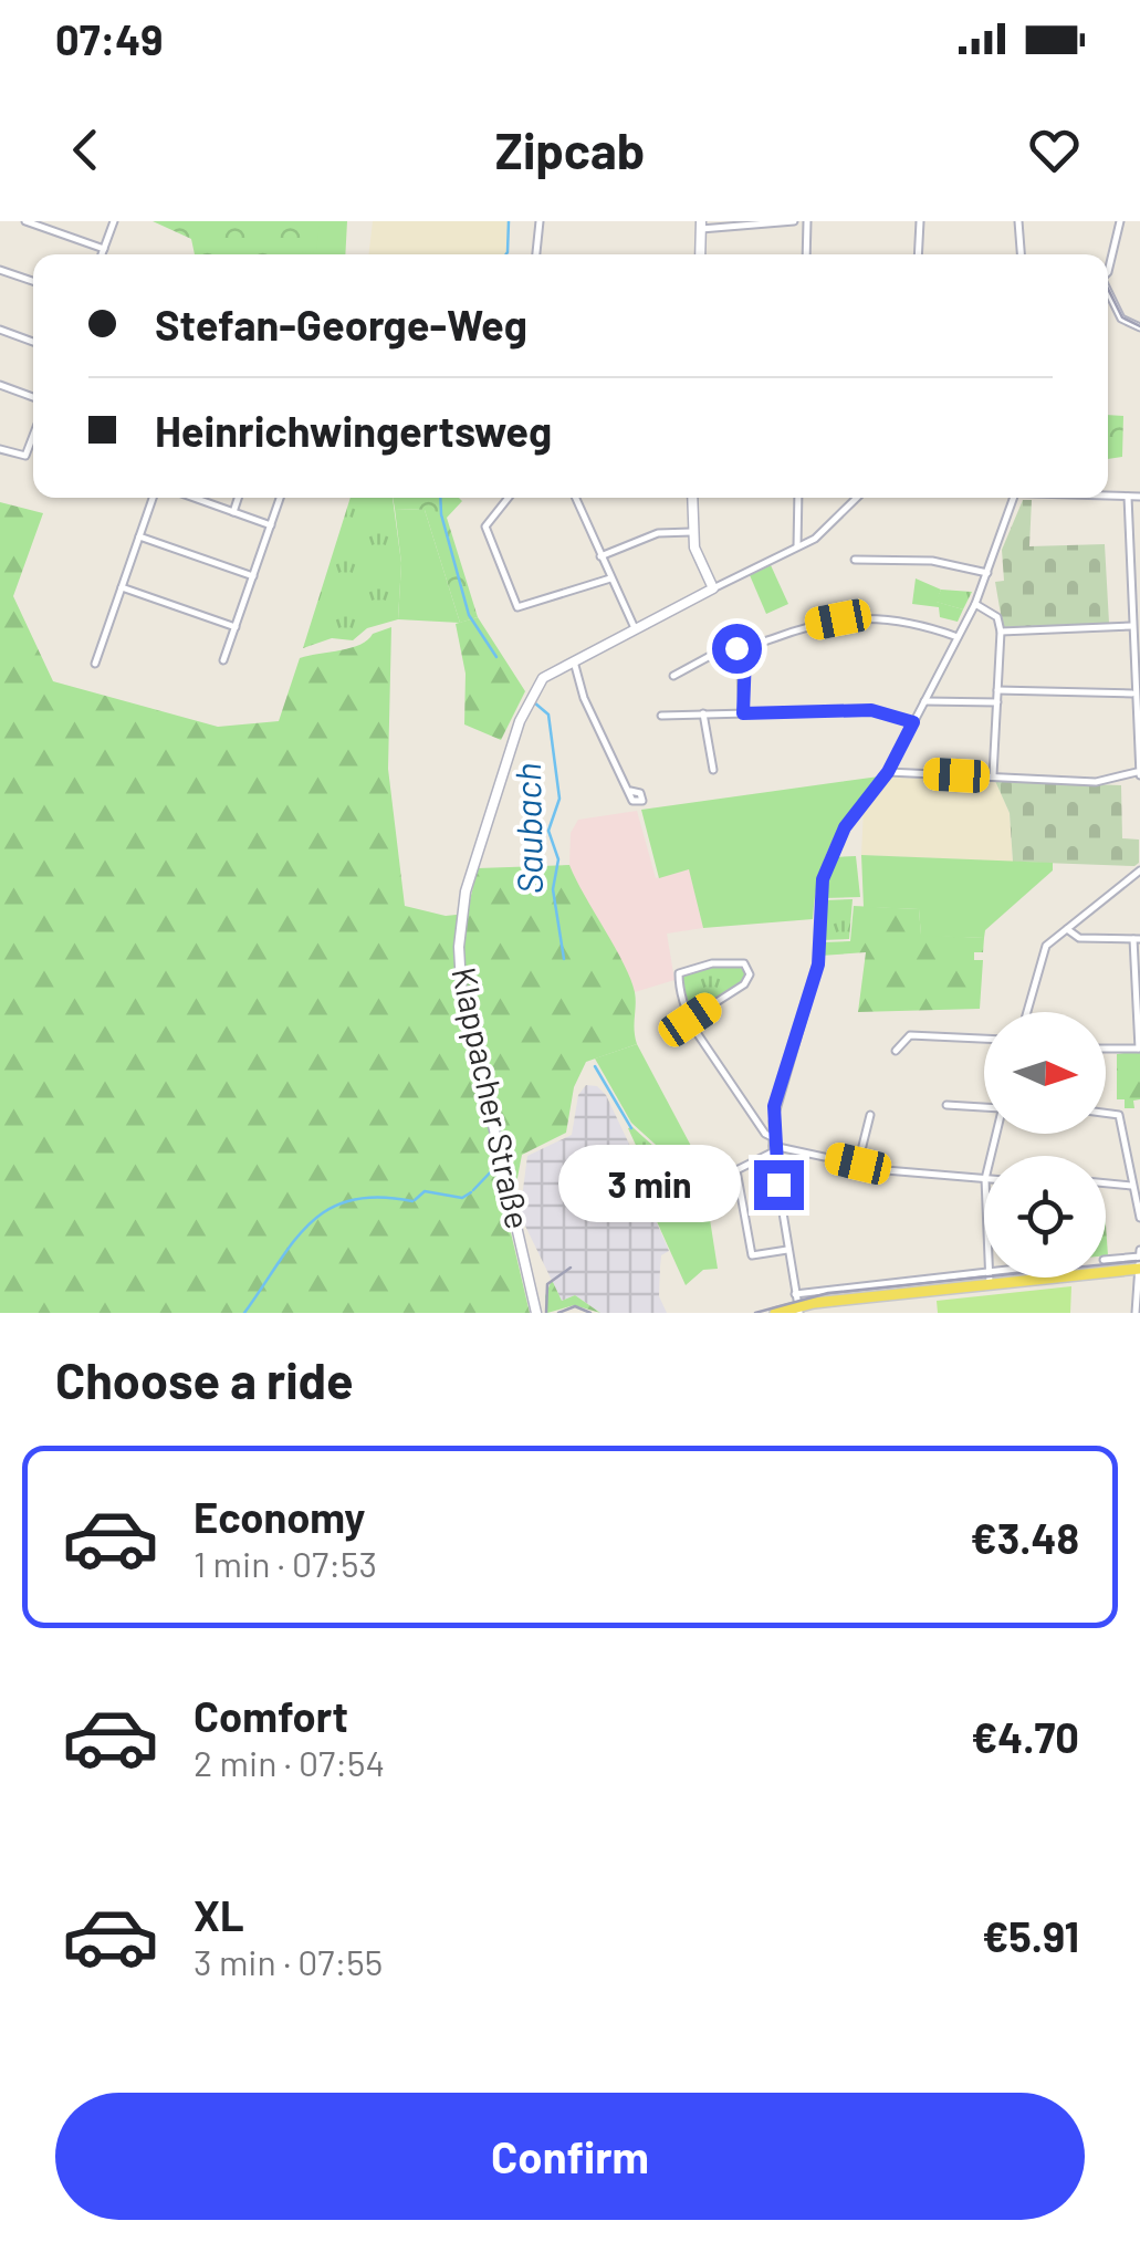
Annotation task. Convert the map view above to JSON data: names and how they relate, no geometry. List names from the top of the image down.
{
  "streets": {
    "main road": ["Klappacher Straße"]
  },
  "water": ["Saubach"],
  "north": "right",
  "page": {
    "status": "07:49",
    "header": "Zipcab",
    "banner": ["Stefan-George-Weg", "Heinrichwingertsweg"],
    "bubble": "3 min",
    "heading": "Choose a ride",
    "list": [
      {
        "name": "Economy",
        "note": "1 min · 07:53",
        "value": "€3.48"
      },
      {
        "name": "Comfort",
        "note": "2 min · 07:54",
        "value": "€4.70"
      },
      {
        "name": "XL",
        "note": "3 min · 07:55",
        "value": "€5.91"
      }
    ],
    "buttons": "Confirm"
  }
}
